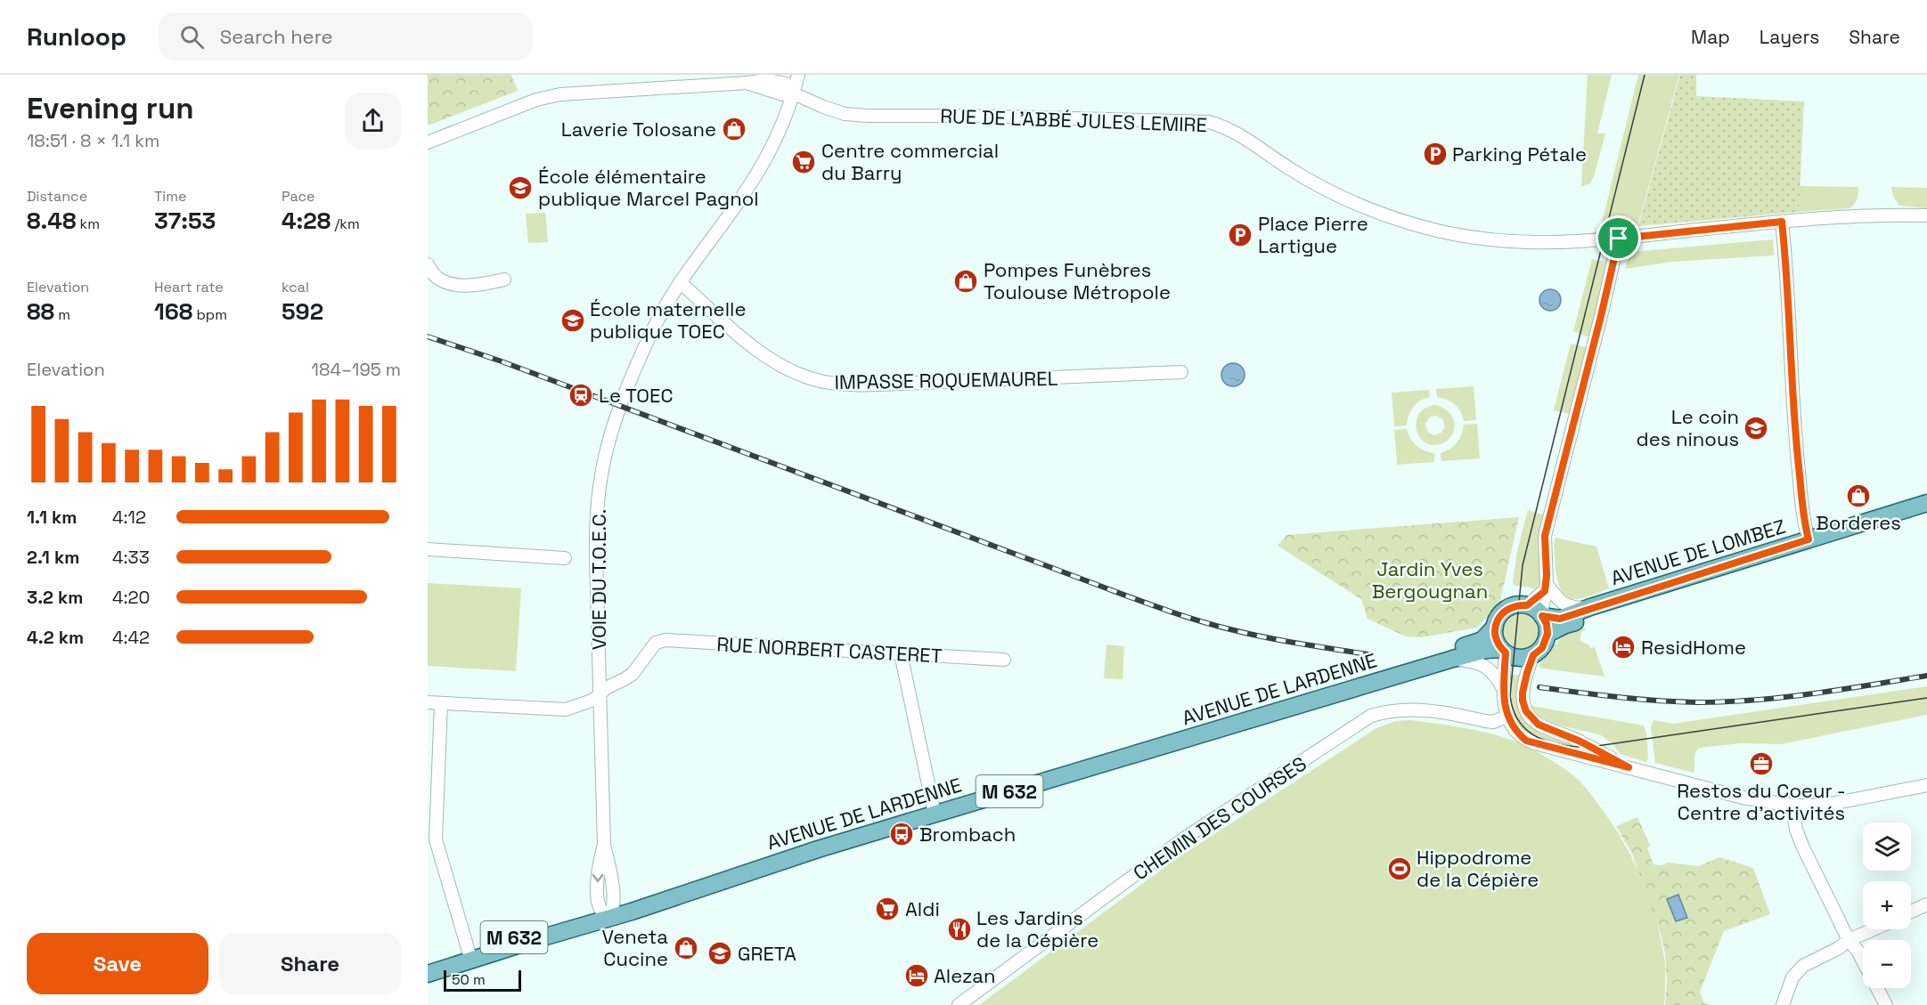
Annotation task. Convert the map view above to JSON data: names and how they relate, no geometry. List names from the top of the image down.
{
  "streets": {
    "main road": ["AVENUE DE LOMBEZ", "AVENUE DE LARDENNE", "M 632"],
    "street": [
      "RUE DE L'ABBÉ JULES LEMIRE",
      "IMPASSE ROQUEMAUREL",
      "VOIE DU T.O.E.C.",
      "RUE NORBERT CASTERET",
      "CHEMIN DES COURSES"
    ]
  },
  "crossings": [
    ["RUE DE L'ABBÉ JULES LEMIRE", "VOIE DU T.O.E.C."],
    ["IMPASSE ROQUEMAUREL", "VOIE DU T.O.E.C."],
    ["AVENUE DE LOMBEZ", "AVENUE DE LARDENNE"],
    ["VOIE DU T.O.E.C.", "RUE NORBERT CASTERET"],
    ["VOIE DU T.O.E.C.", "AVENUE DE LARDENNE"]
  ],
  "parks": ["Jardin Yves Bergougnan"],
  "places": {
    "shop": [
      "Laverie Tolosane",
      "Pompes Funèbres Toulouse Métropole",
      "Borderes",
      "Veneta Cucine"
    ],
    "parking": ["Parking Pétale", "Place Pierre Lartigue"],
    "supermarket": ["Centre commercial du Barry", "Aldi"],
    "school or university": [
      "École élémentaire publique Marcel Pagnol",
      "École maternelle publique TOEC",
      "Le coin des ninous",
      "GRETA"
    ],
    "station": ["Le TOEC"],
    "hotel": ["ResidHome", "Alezan"],
    "office": ["Restos du Coeur - Centre d'activités"],
    "bus stop": ["Brombach"],
    "sports": ["Hippodrome de la Cépière"],
    "restaurant": ["Les Jardins de la Cépière"]
  },
  "scale_bar": "50 m",
  "page": {
    "header": "Runloop",
    "search": "Search here",
    "nav": ["Map", "Layers", "Share"],
    "heading": ["Evening run", "18:51 · 8 × 1.1 km"],
    "stats": [
      ["Distance", "8.48 km"],
      ["Time", "37:53"],
      ["Pace", "4:28 /km"],
      ["Elevation", "88 m"],
      ["Heart rate", "168 bpm"],
      ["kcal", "592"]
    ],
    "chart": ["Elevation", "184–195 m"],
    "list": [
      {
        "name": "1.1 km",
        "note": "4:12"
      },
      {
        "name": "2.1 km",
        "note": "4:33"
      },
      {
        "name": "3.2 km",
        "note": "4:20"
      },
      {
        "name": "4.2 km",
        "note": "4:42"
      }
    ],
    "map_buttons": ["+", "−"],
    "buttons": ["Save", "Share"],
    "scale": "50 m"
  }
}
